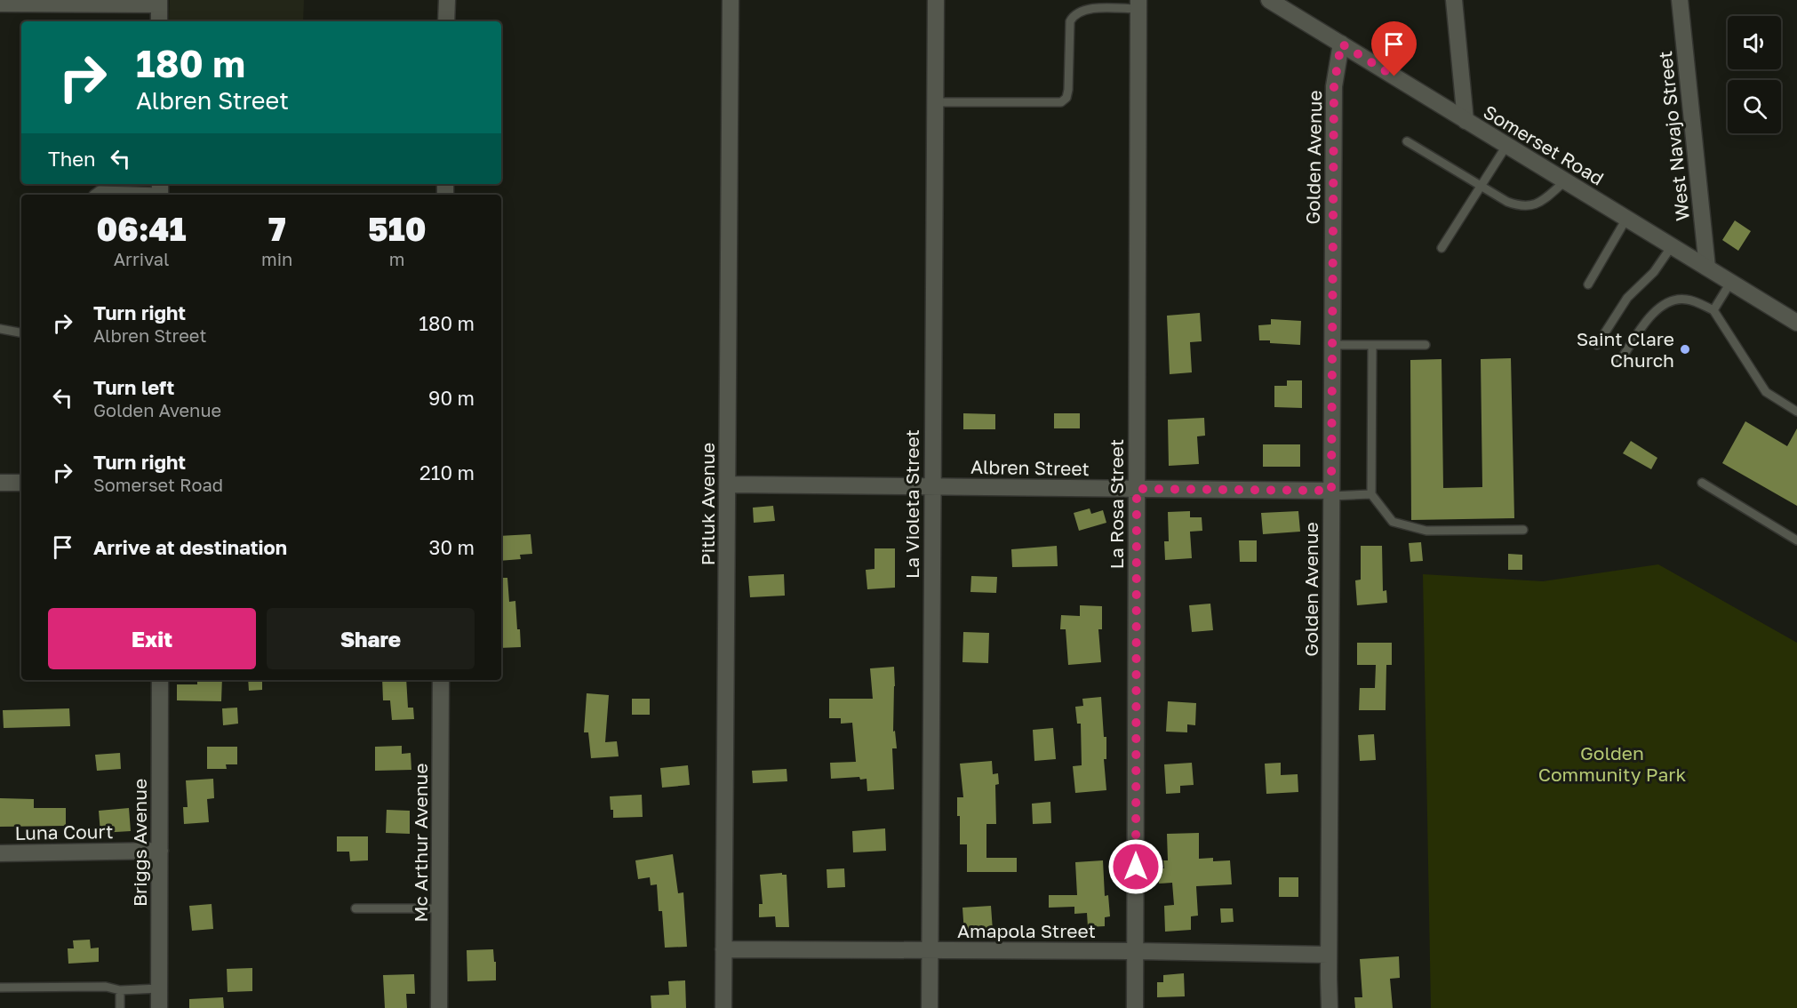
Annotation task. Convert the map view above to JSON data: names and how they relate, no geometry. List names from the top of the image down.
{
  "streets": {
    "street": [
      "West Navajo Street",
      "Somerset Road",
      "Golden Avenue",
      "Albren Street",
      "Pitluk Avenue",
      "La Violeta Street",
      "La Rosa Street",
      "Luna Court",
      "Briggs Avenue",
      "Mc Arthur Avenue",
      "Amapola Street"
    ]
  },
  "crossings": [
    ["West Navajo Street", "Somerset Road"],
    ["Somerset Road", "Golden Avenue"],
    ["Golden Avenue", "Albren Street"],
    ["Golden Avenue", "Amapola Street"],
    ["Albren Street", "Pitluk Avenue"],
    ["Albren Street", "La Violeta Street"],
    ["Albren Street", "La Rosa Street"],
    ["Pitluk Avenue", "Amapola Street"],
    ["La Violeta Street", "Amapola Street"],
    ["La Rosa Street", "Amapola Street"],
    ["Luna Court", "Briggs Avenue"]
  ],
  "parks": ["Golden Community Park"],
  "places": ["Saint Clare Church"],
  "page": {
    "turn": ["180 m", "Albren Street"],
    "then": "Then",
    "eta": [
      "06:41",
      "Arrival",
      "7",
      "min",
      "510",
      "m"
    ],
    "list": [
      {
        "name": "Turn right",
        "note": "Albren Street",
        "value": "180 m"
      },
      {
        "name": "Turn left",
        "note": "Golden Avenue",
        "value": "90 m"
      },
      {
        "name": "Turn right",
        "note": "Somerset Road",
        "value": "210 m"
      },
      {
        "name": "Arrive at destination",
        "value": "30 m"
      }
    ],
    "buttons": ["Exit", "Share"]
  }
}
